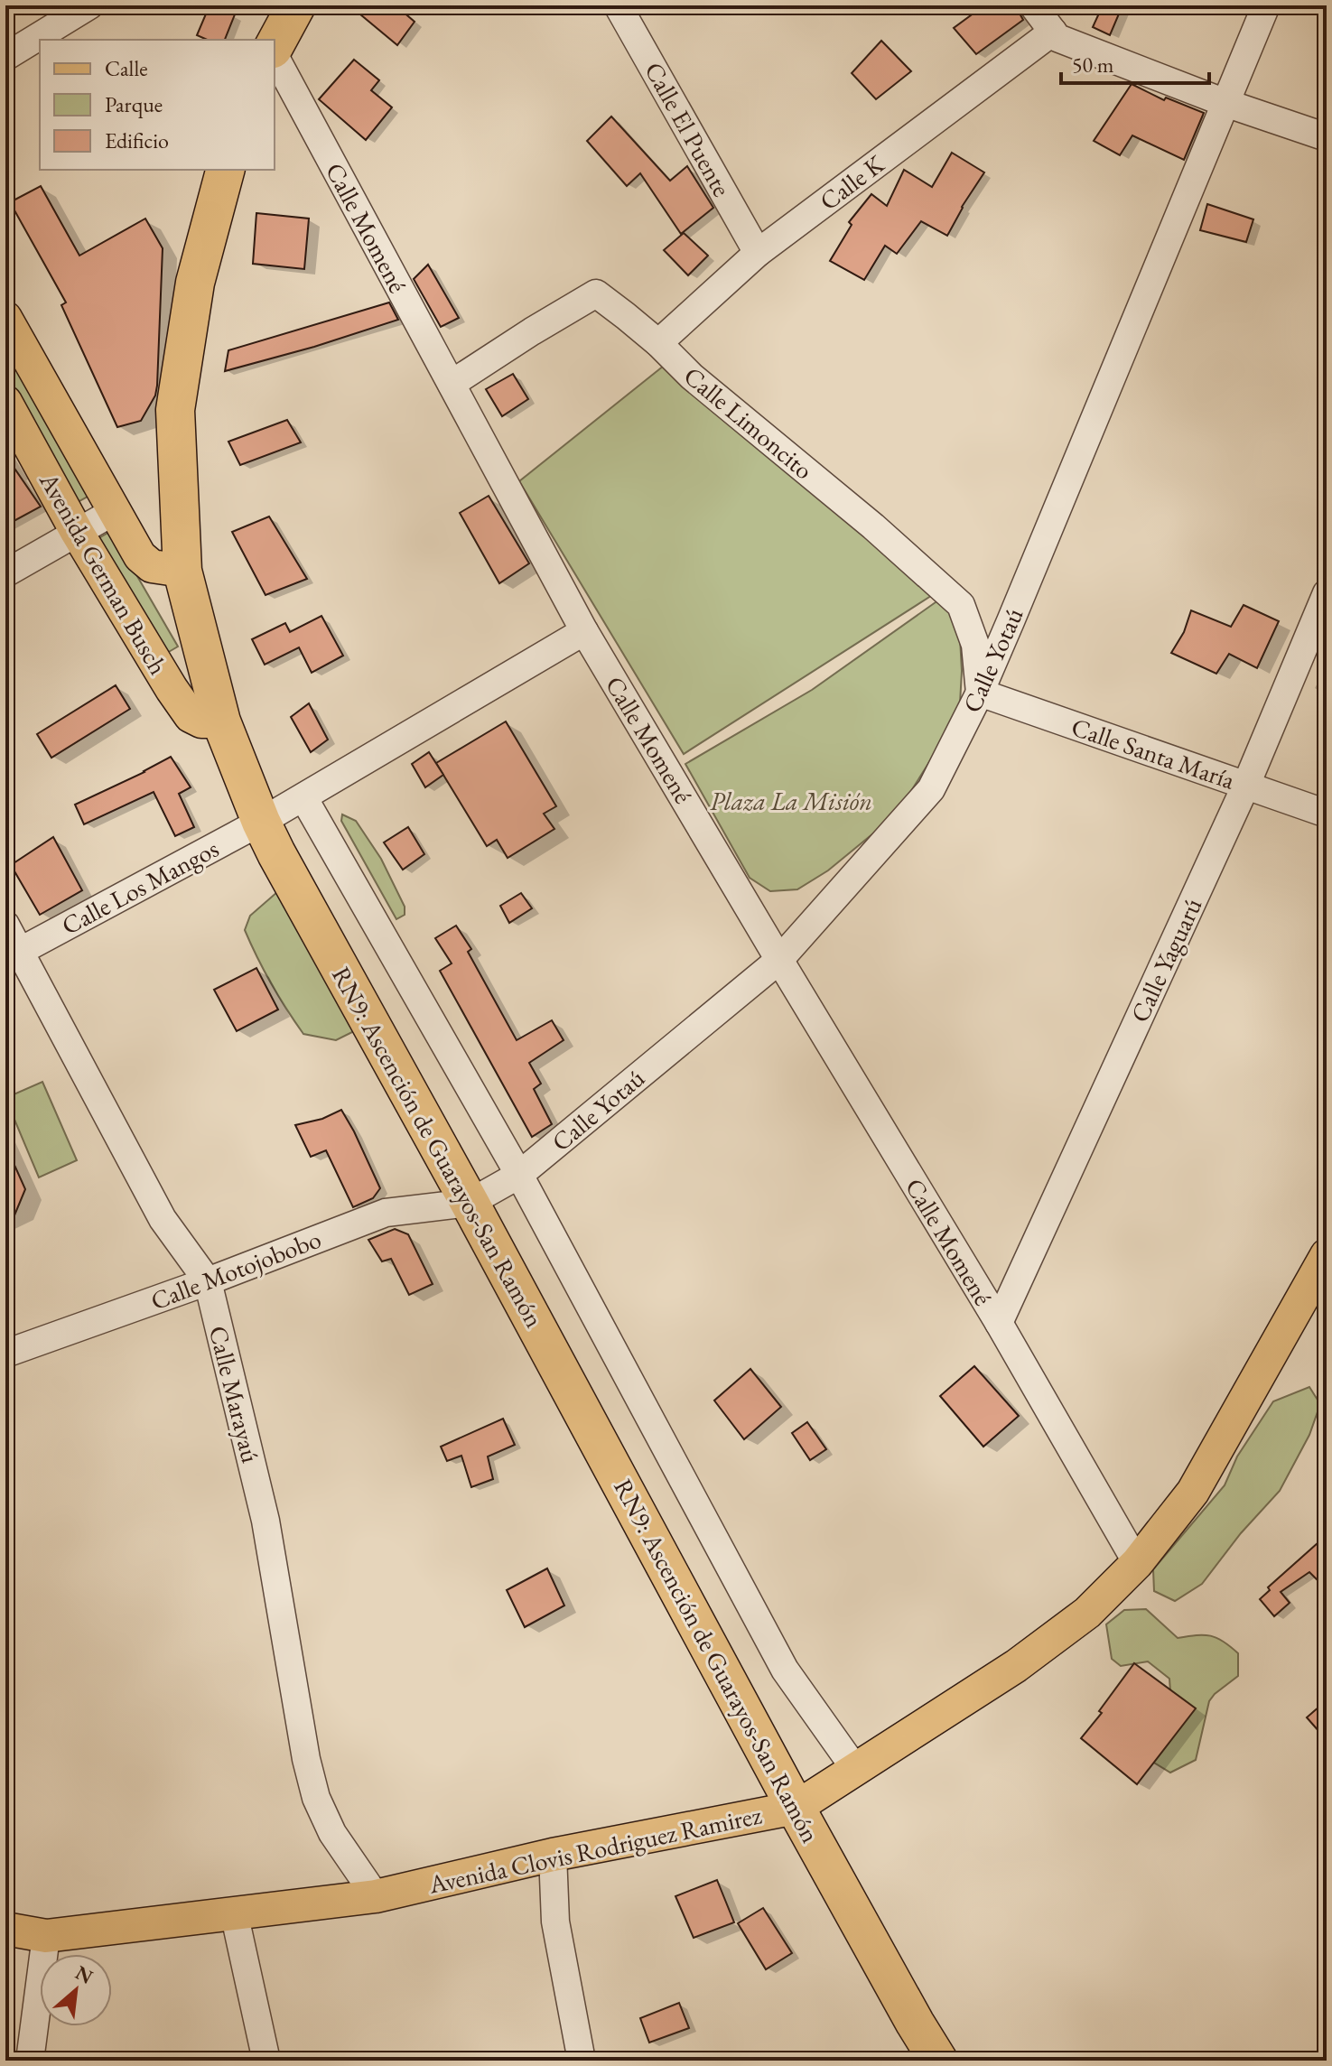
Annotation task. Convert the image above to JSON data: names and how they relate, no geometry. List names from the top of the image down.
{
  "streets": {
    "highway": ["RN9: Ascención de Guarayos-San Ramón"],
    "main road": ["Avenida German Busch", "Avenida Clovis Rodriguez Ramirez"],
    "street": [
      "Calle El Puente",
      "Calle K",
      "Calle Momené",
      "Calle Limoncito",
      "Calle Yotaú",
      "Calle Santa María",
      "Calle Los Mangos",
      "Calle Yaguarú",
      "Calle Motojobobo",
      "Calle Marayaú"
    ]
  },
  "crossings": [
    ["Calle El Puente", "Calle K"],
    ["Calle K", "Calle Limoncito"],
    ["Calle Momené", "Calle Limoncito"],
    ["Calle Momené", "Calle Yotaú"],
    ["Calle Momené", "Calle Los Mangos"],
    ["Calle Momené", "Calle Yaguarú"],
    ["Calle Momené", "Avenida Clovis Rodriguez Ramirez"],
    ["Calle Limoncito", "Calle Yotaú"],
    ["Calle Limoncito", "Calle Santa María"],
    ["Avenida German Busch", "RN9: Ascención de Guarayos-San Ramón"],
    ["Calle Yotaú", "Calle Santa María"],
    ["Calle Yotaú", "RN9: Ascención de Guarayos-San Ramón"],
    ["Calle Yotaú", "Calle Motojobobo"],
    ["Calle Santa María", "Calle Yaguarú"],
    ["Calle Los Mangos", "RN9: Ascención de Guarayos-San Ramón"],
    ["Calle Los Mangos", "Calle Marayaú"],
    ["RN9: Ascención de Guarayos-San Ramón", "Calle Motojobobo"],
    ["RN9: Ascención de Guarayos-San Ramón", "Avenida Clovis Rodriguez Ramirez"],
    ["Calle Motojobobo", "Calle Marayaú"],
    ["Calle Marayaú", "Avenida Clovis Rodriguez Ramirez"]
  ],
  "parks": ["Plaza La Misión"],
  "legend": ["Calle", "Parque", "Edificio"],
  "scale_bar": "50 m",
  "north": "top right"
}
